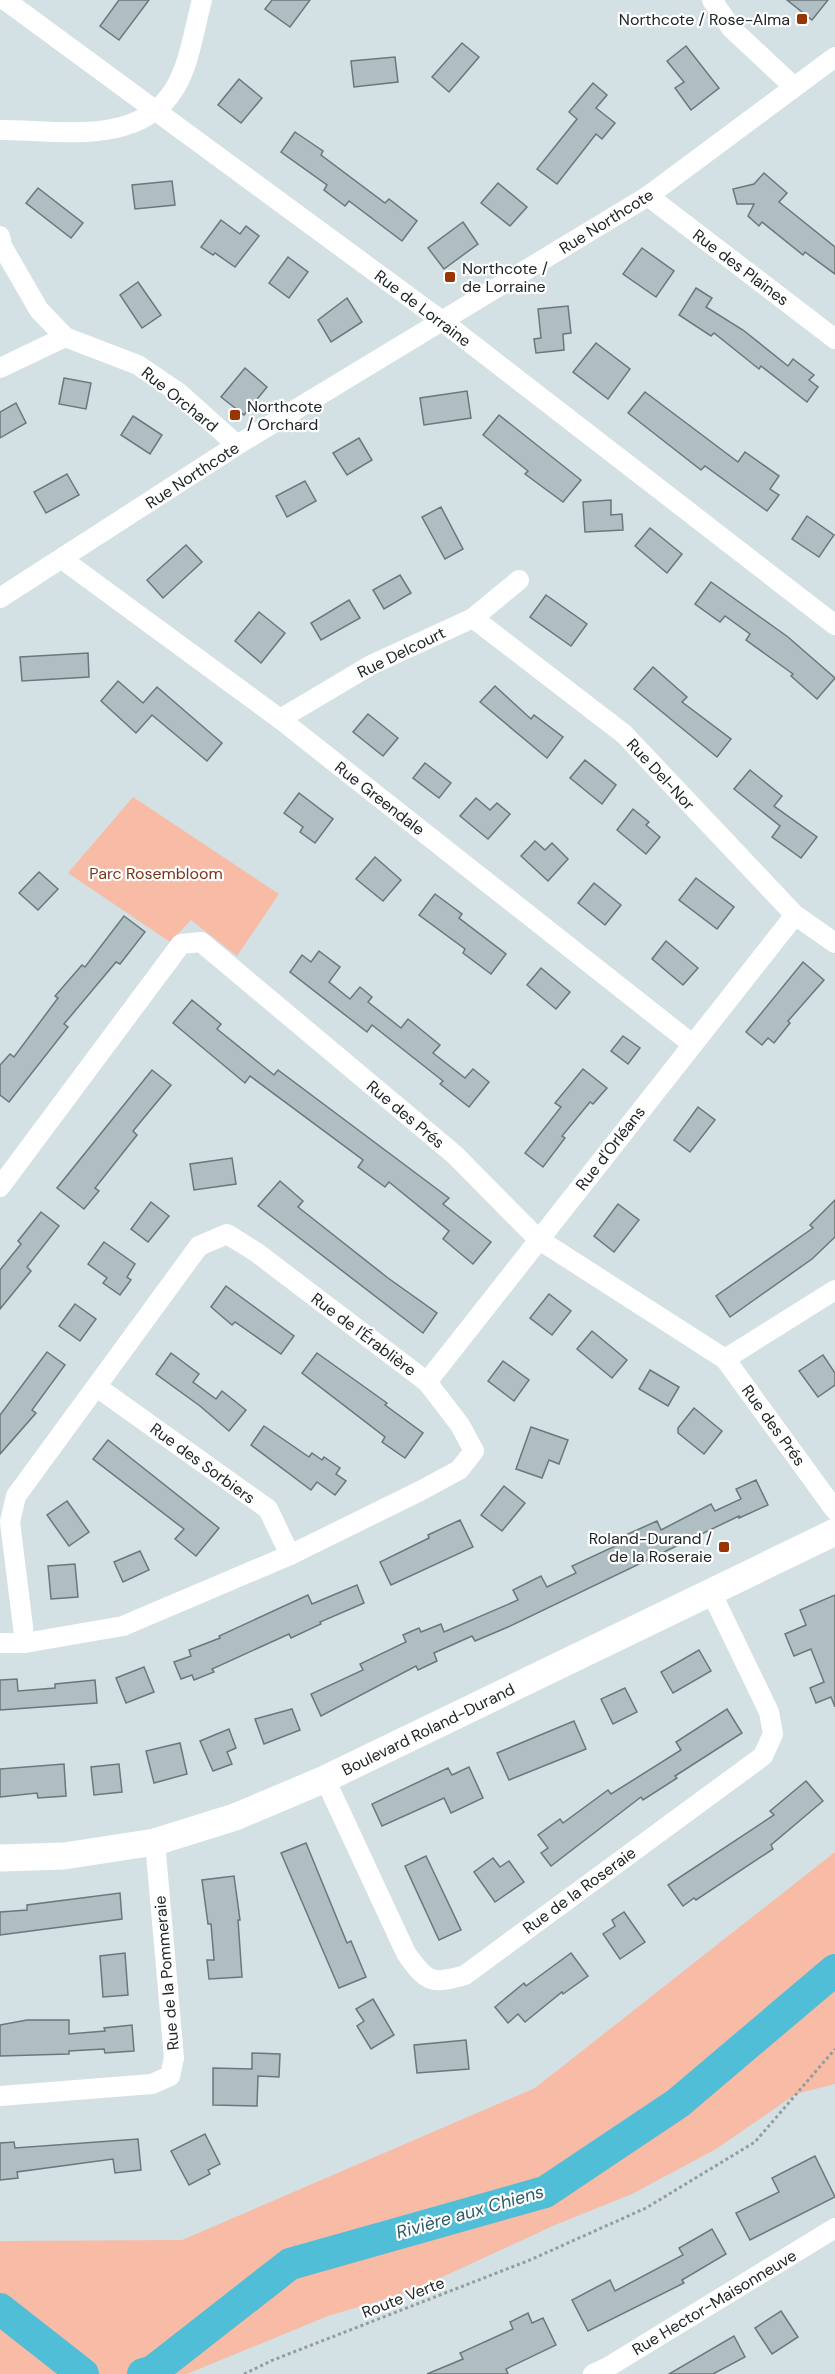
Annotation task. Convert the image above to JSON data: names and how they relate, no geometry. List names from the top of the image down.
{
  "streets": {
    "street": [
      "Rue Northcote",
      "Rue des Plaines",
      "Rue de Lorraine",
      "Rue Orchard",
      "Rue Delcourt",
      "Rue Del-Nor",
      "Rue Greendale",
      "Rue des Prés",
      "Rue d'Orléans",
      "Rue de l'Érablière",
      "Rue des Sorbiers",
      "Boulevard Roland-Durand",
      "Rue de la Roseraie",
      "Rue de la Pommeraie",
      "Rue Hector-Maisonneuve"
    ],
    "path": ["Route Verte"]
  },
  "crossings": [
    ["Rue Northcote", "Rue des Plaines"],
    ["Rue Northcote", "Rue de Lorraine"],
    ["Rue Northcote", "Rue Orchard"],
    ["Rue Northcote", "Rue Greendale"],
    ["Rue Delcourt", "Rue Del-Nor"],
    ["Rue Delcourt", "Rue Greendale"],
    ["Rue Del-Nor", "Rue d'Orléans"],
    ["Rue Greendale", "Rue d'Orléans"],
    ["Rue des Prés", "Rue d'Orléans"],
    ["Rue d'Orléans", "Rue de l'Érablière"],
    ["Rue de l'Érablière", "Rue des Sorbiers"],
    ["Boulevard Roland-Durand", "Rue de la Roseraie"],
    ["Boulevard Roland-Durand", "Rue de la Pommeraie"]
  ],
  "water": ["Rivière aux Chiens"],
  "parks": ["Parc Rosembloom"],
  "places": {
    "transit": [
      "Northcote / Rose-Alma",
      "Northcote / de Lorraine",
      "Northcote / Orchard",
      "Roland-Durand / de la Roseraie"
    ]
  }
}
